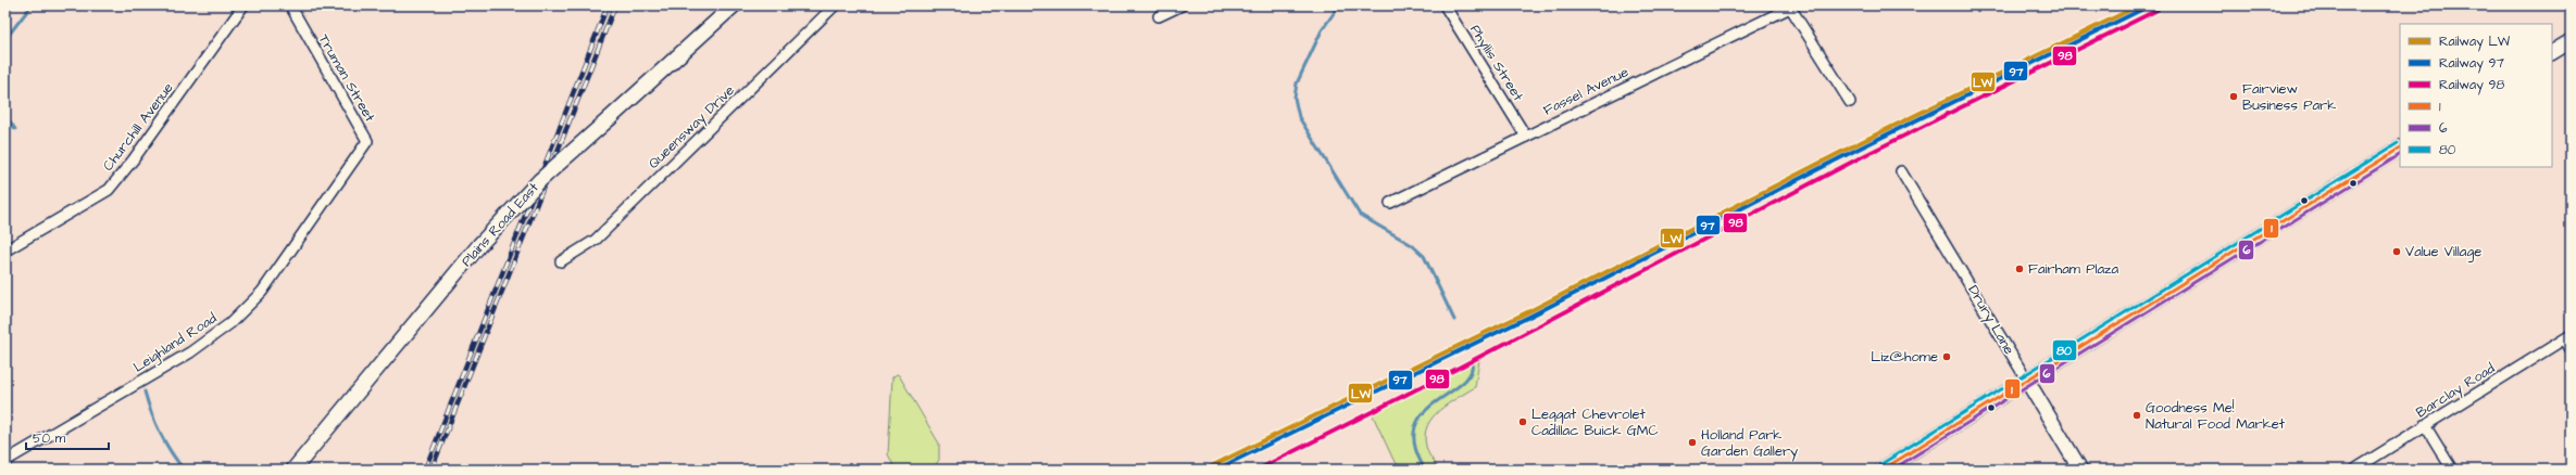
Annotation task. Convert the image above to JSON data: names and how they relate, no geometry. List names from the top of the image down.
{
  "streets": {
    "main road": ["Plains Road East", "Drury Lane"],
    "street": [
      "Phyllis Street",
      "Truman Street",
      "Fassel Avenue",
      "Churchill Avenue",
      "Queensway Drive",
      "Leighland Road",
      "Barclay Road"
    ]
  },
  "crossings": [
    ["Phyllis Street", "Fassel Avenue"],
    ["Truman Street", "Leighland Road"]
  ],
  "places": [
    "Fairview Business Park",
    "Value Village",
    "Fairham Plaza",
    "Liz@home",
    "Goodness Me! Natural Food Market",
    "Leggat Chevrolet Cadillac Buick GMC",
    "Holland Park Garden Gallery"
  ],
  "lines": [
    "rail line LW",
    "rail line 97",
    "rail line 98",
    "transit line 80",
    "transit line 1",
    "transit line 6"
  ],
  "legend": [
    "Railway LW",
    "Railway 97",
    "Railway 98",
    "1",
    "6",
    "80"
  ],
  "scale_bar": "50 m"
}
